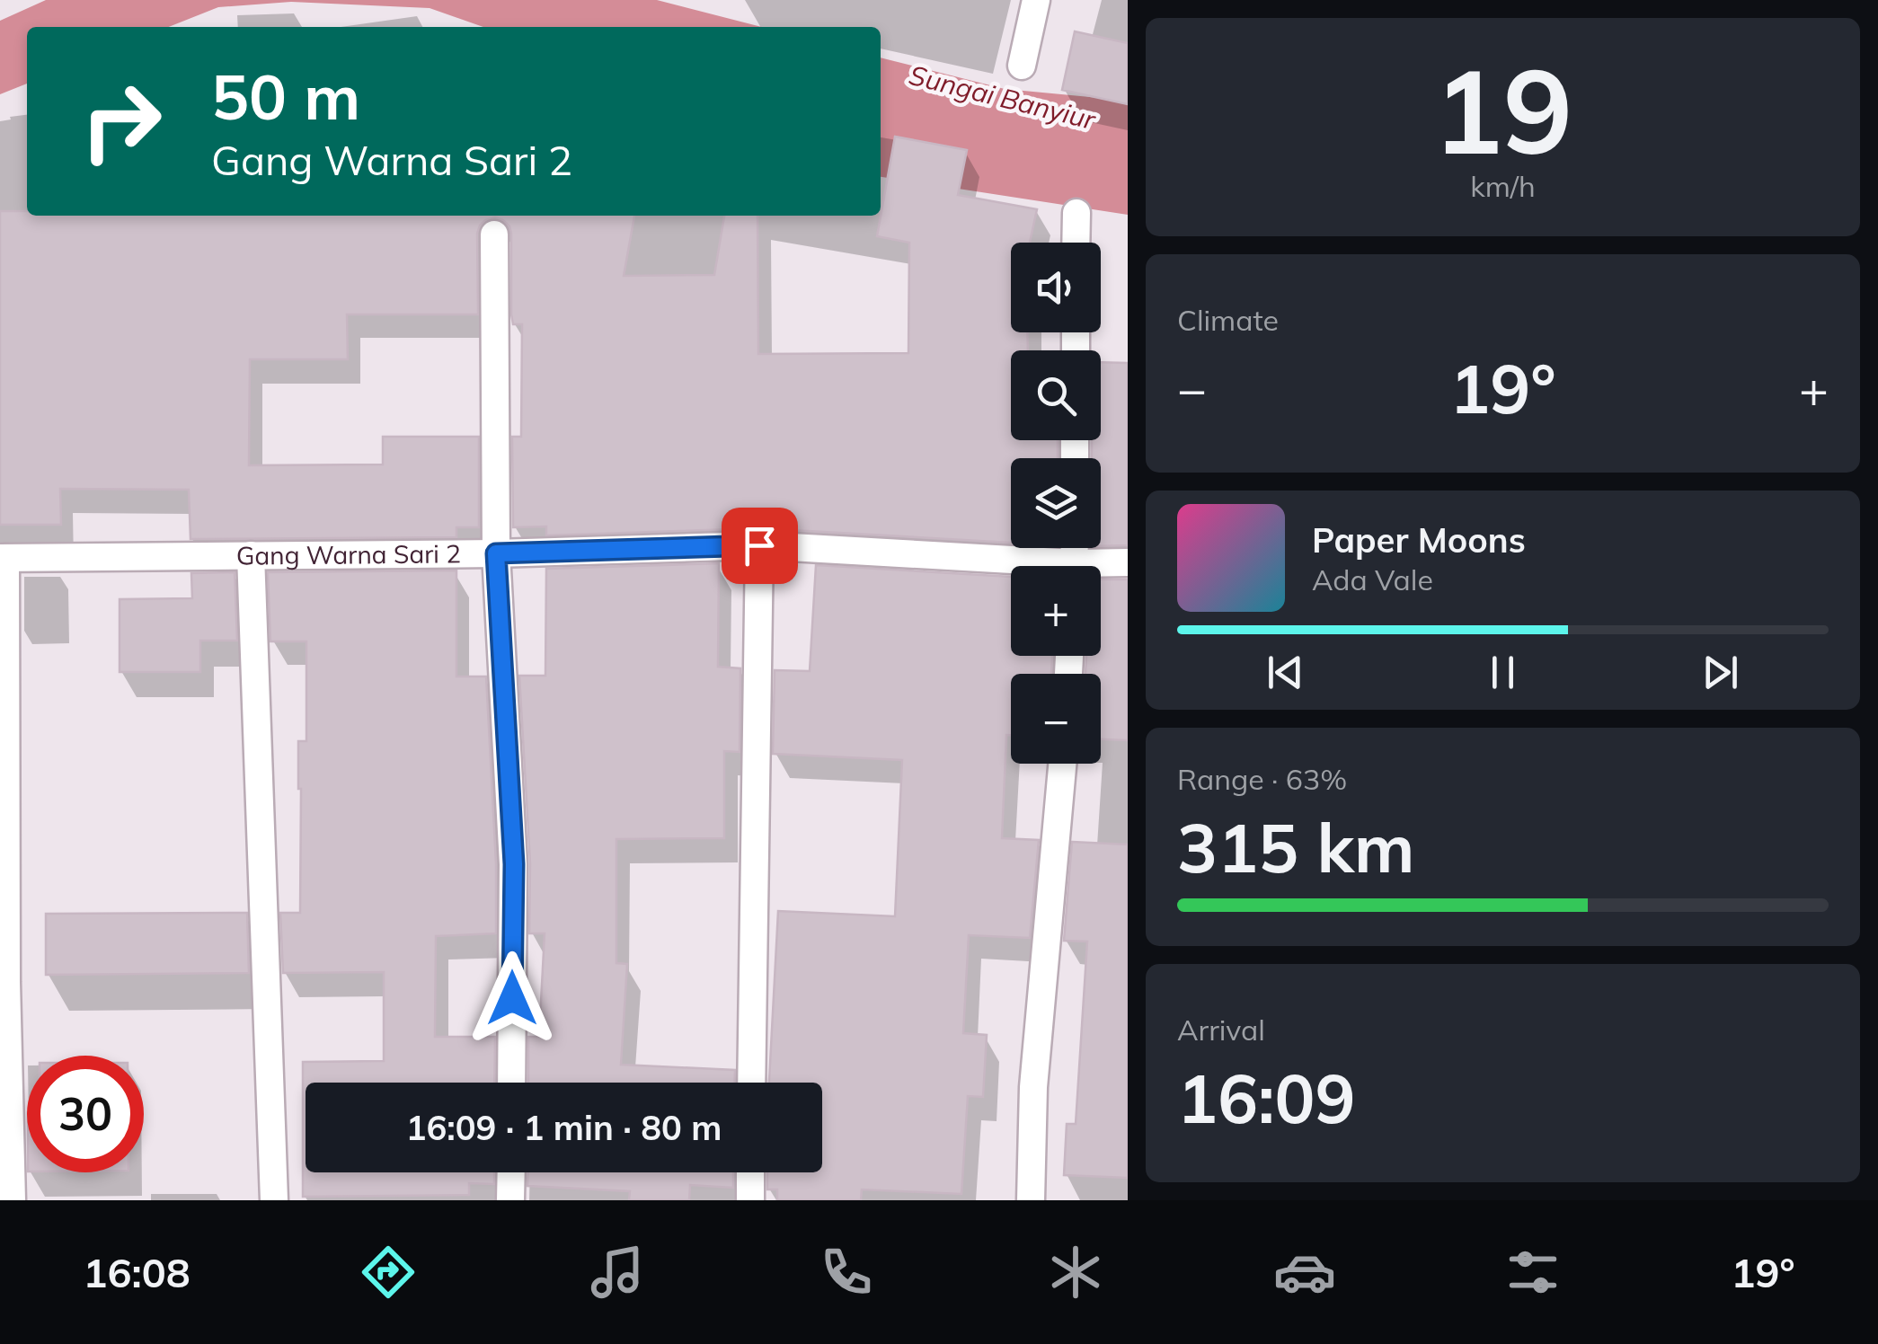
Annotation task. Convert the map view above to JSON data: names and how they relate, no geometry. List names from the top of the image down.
{
  "streets": {
    "street": ["Gang Warna Sari 2"]
  },
  "water": ["Sungai Banyiur"],
  "page": {
    "tile": [
      ["19", "km/h"],
      "Climate",
      ["Range · 63%", "315 km"],
      ["Arrival", "16:09"]
    ],
    "turn": ["50 m", "Gang Warna Sari 2"],
    "map_buttons": ["+", "−"],
    "heat": ["−", "19°", "+"],
    "song": ["Paper Moons", "Ada Vale"],
    "limit": "30",
    "trip": "16:09 · 1 min · 80 m",
    "tabs": ["16:08", "19°"]
  }
}
